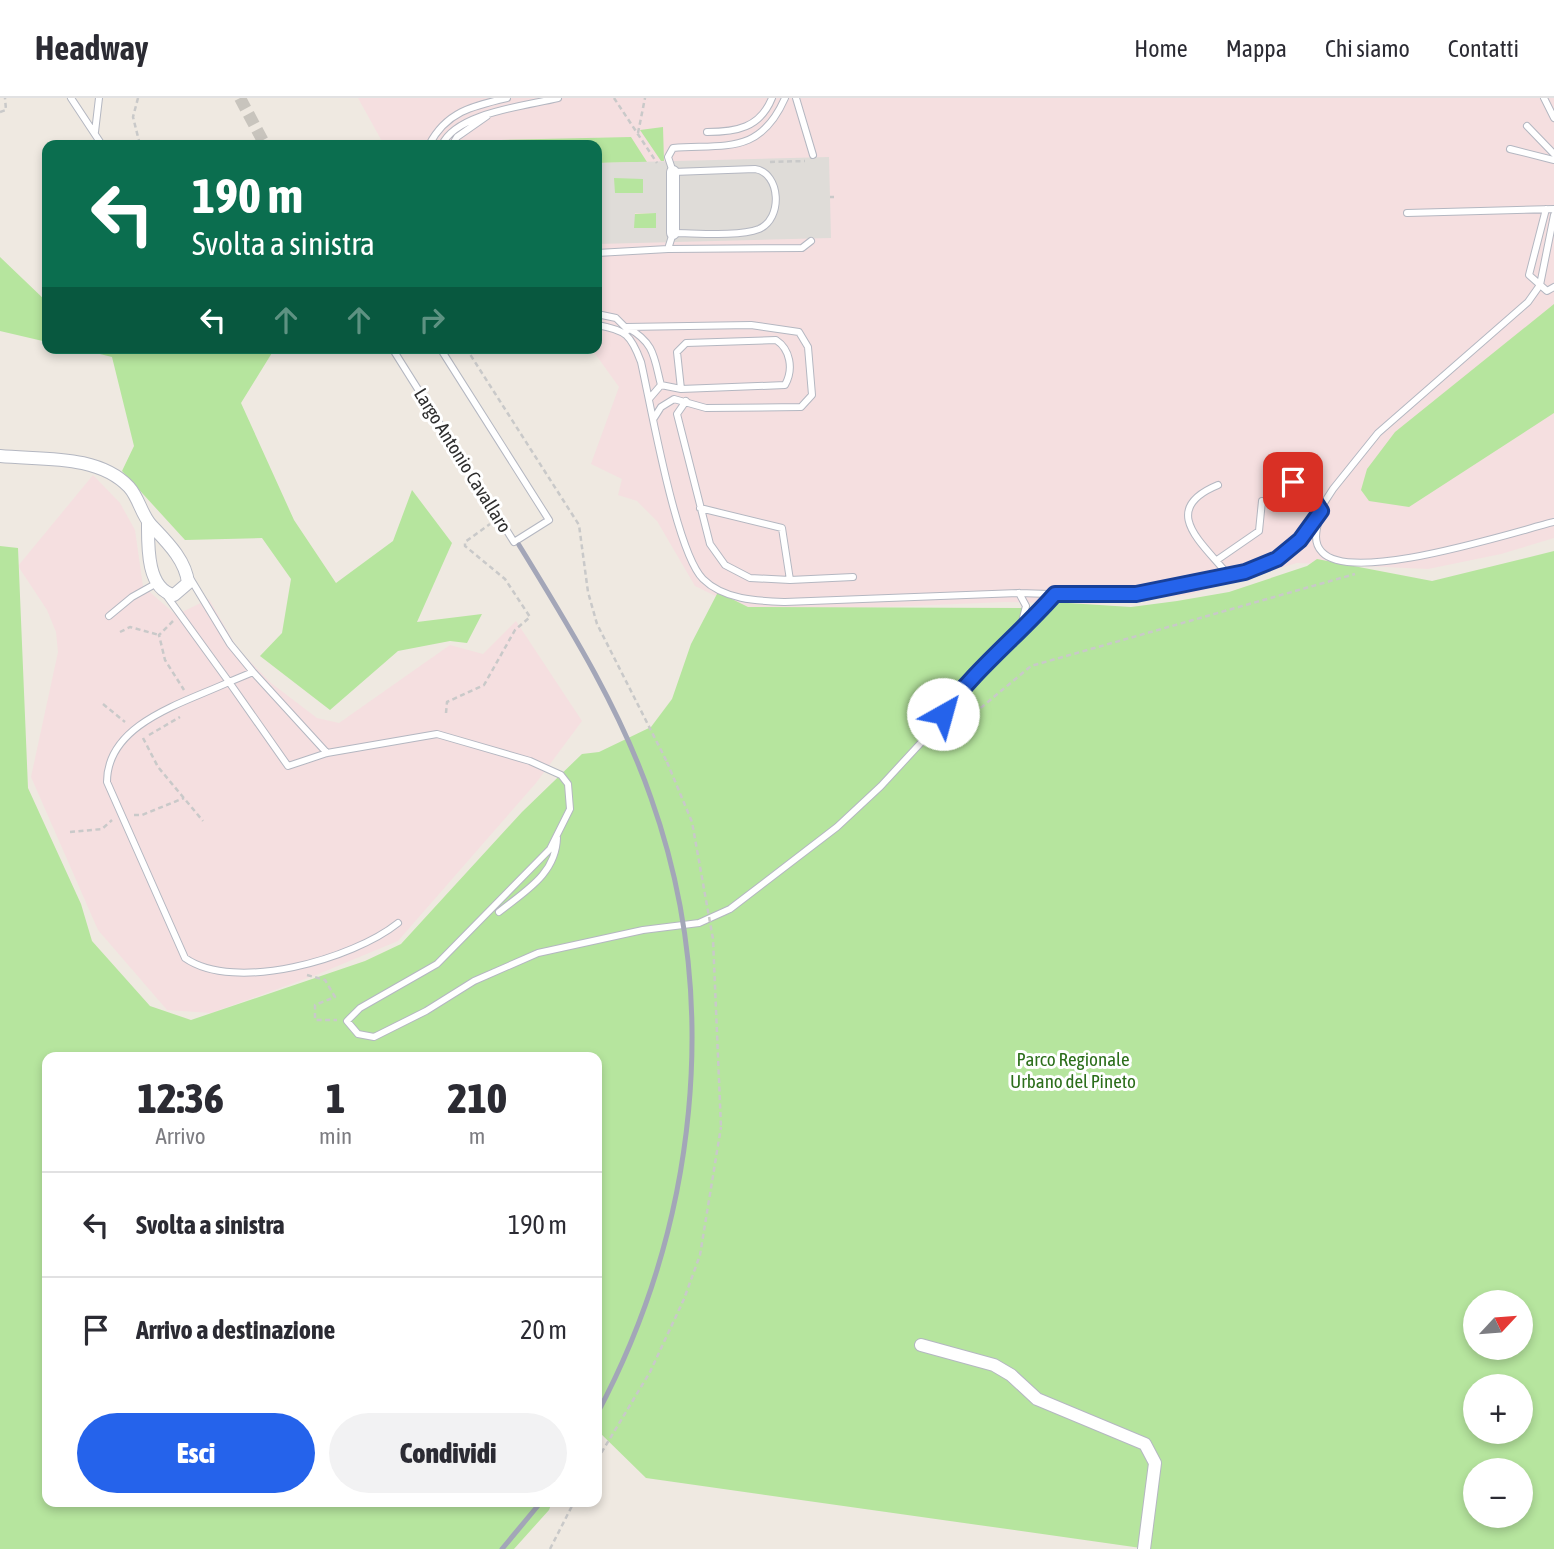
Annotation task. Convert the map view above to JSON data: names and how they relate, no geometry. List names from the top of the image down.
{
  "streets": {
    "lane": ["Largo Antonio Cavallaro"]
  },
  "parks": ["Parco Regionale Urbano del Pineto"],
  "north": "top right",
  "page": {
    "header": "Headway",
    "nav": [
      "Home",
      "Mappa",
      "Chi siamo",
      "Contatti"
    ],
    "turn": ["190 m", "Svolta a sinistra"],
    "eta": [
      "12:36",
      "Arrivo",
      "1",
      "min",
      "210",
      "m"
    ],
    "list": [
      {
        "name": "Svolta a sinistra",
        "value": "190 m"
      },
      {
        "name": "Arrivo a destinazione",
        "value": "20 m"
      }
    ],
    "map_buttons": ["+", "−"],
    "buttons": ["Esci", "Condividi"]
  }
}
